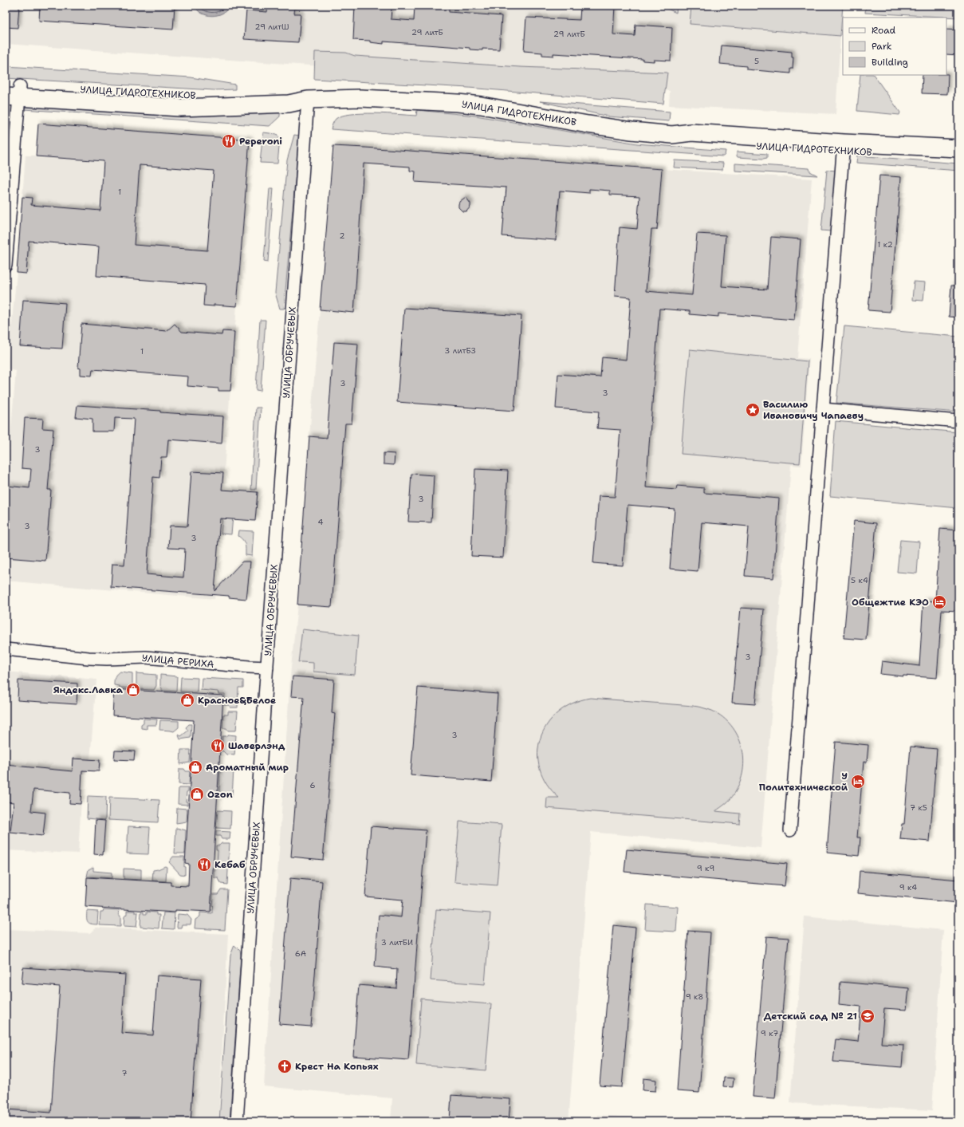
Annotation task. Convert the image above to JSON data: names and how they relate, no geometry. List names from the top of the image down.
{
  "streets": {
    "street": ["УЛИЦА ГИДРОТЕХНИКОВ", "УЛИЦА ОБРУЧЕВЫХ", "УЛИЦА РЕРИХА"]
  },
  "crossings": [
    ["УЛИЦА ГИДРОТЕХНИКОВ", "УЛИЦА ОБРУЧЕВЫХ"],
    ["УЛИЦА ОБРУЧЕВЫХ", "УЛИЦА РЕРИХА"]
  ],
  "places": {
    "restaurant": ["Peperoni", "Шаверлэнд", "Кебаб"],
    "place": ["Василию Ивановичу Чапаеву"],
    "hotel": ["Общежтие КЭО", "У Политехнической"],
    "shop": [
      "Яндекс.Лавка",
      "Красное&Белое",
      "Ароматный мир",
      "Ozon"
    ],
    "school or university": ["Детский сад № 21"],
    "church": ["Крест На Копьях"]
  },
  "house_numbers": [
    "29 литШ",
    "29 литБ",
    "29 литБ",
    "5",
    "1",
    "2",
    "1 к2",
    "3 литБЗ",
    "1",
    "3",
    "3",
    "3",
    "3",
    "4",
    "3",
    "3",
    "5 к4",
    "3",
    "3",
    "6",
    "7 к5",
    "9 к9",
    "9 к4",
    "3 литБИ",
    "6А",
    "9 к8",
    "9 к7",
    "7"
  ],
  "legend": ["Road", "Park", "Building"]
}
